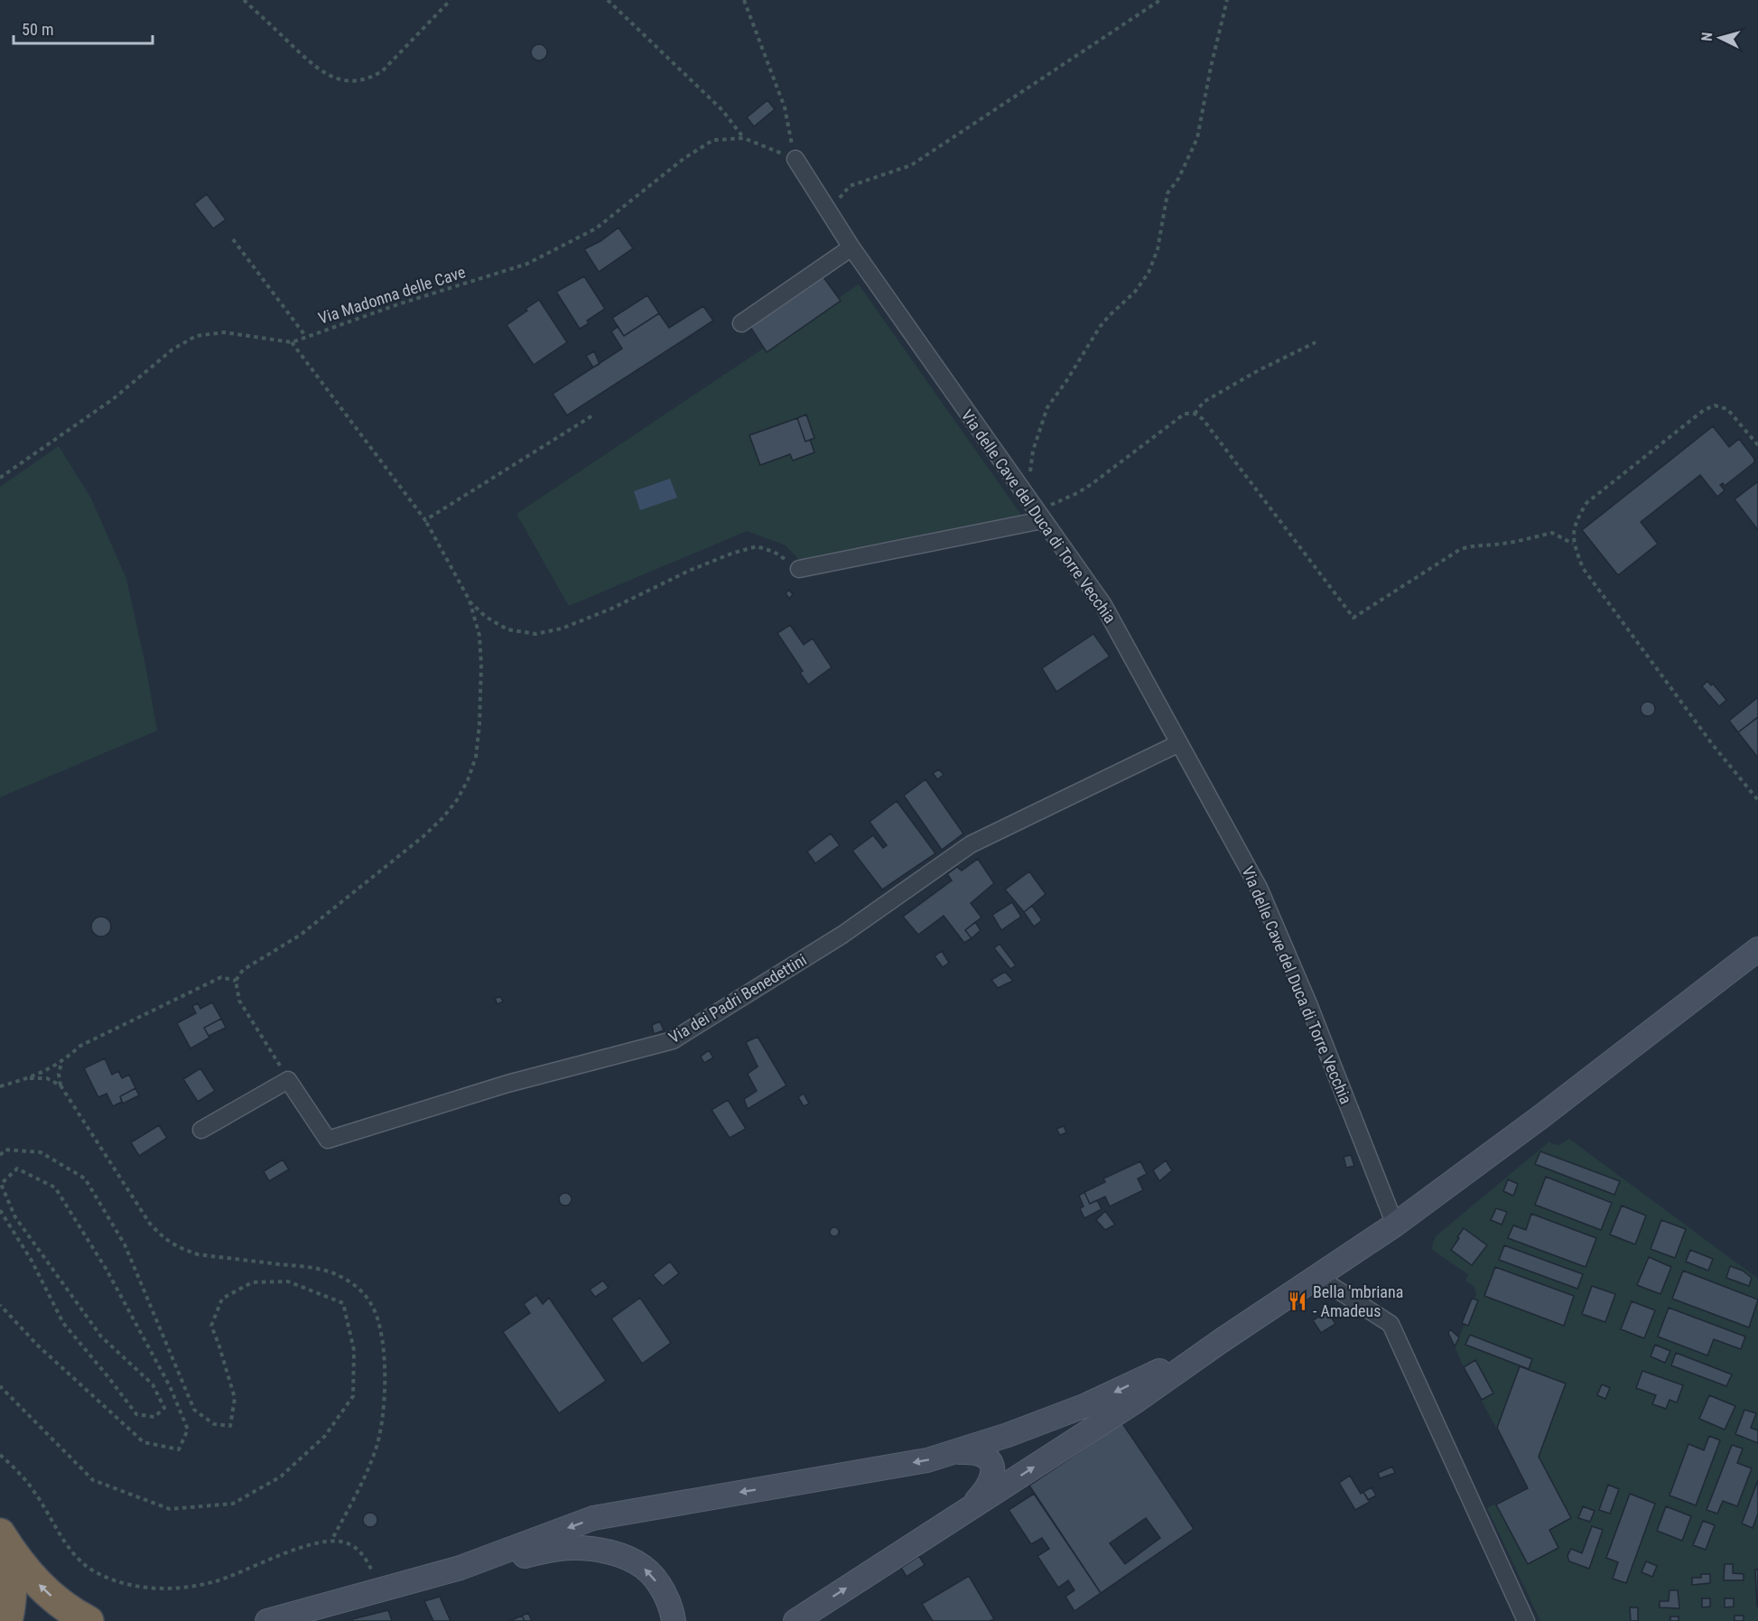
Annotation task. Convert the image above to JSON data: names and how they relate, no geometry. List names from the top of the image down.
{
  "streets": {
    "street": ["Via delle Cave del Duca di Torre Vecchia", "Via dei Padri Benedettini"],
    "path": ["Via Madonna delle Cave"]
  },
  "crossings": [
    ["Via Madonna delle Cave", "Via delle Cave del Duca di Torre Vecchia"],
    ["Via delle Cave del Duca di Torre Vecchia", "Via dei Padri Benedettini"]
  ],
  "places": {
    "restaurant": ["Bella 'mbriana - Amadeus"]
  },
  "scale_bar": "50 m",
  "north": "left"
}
